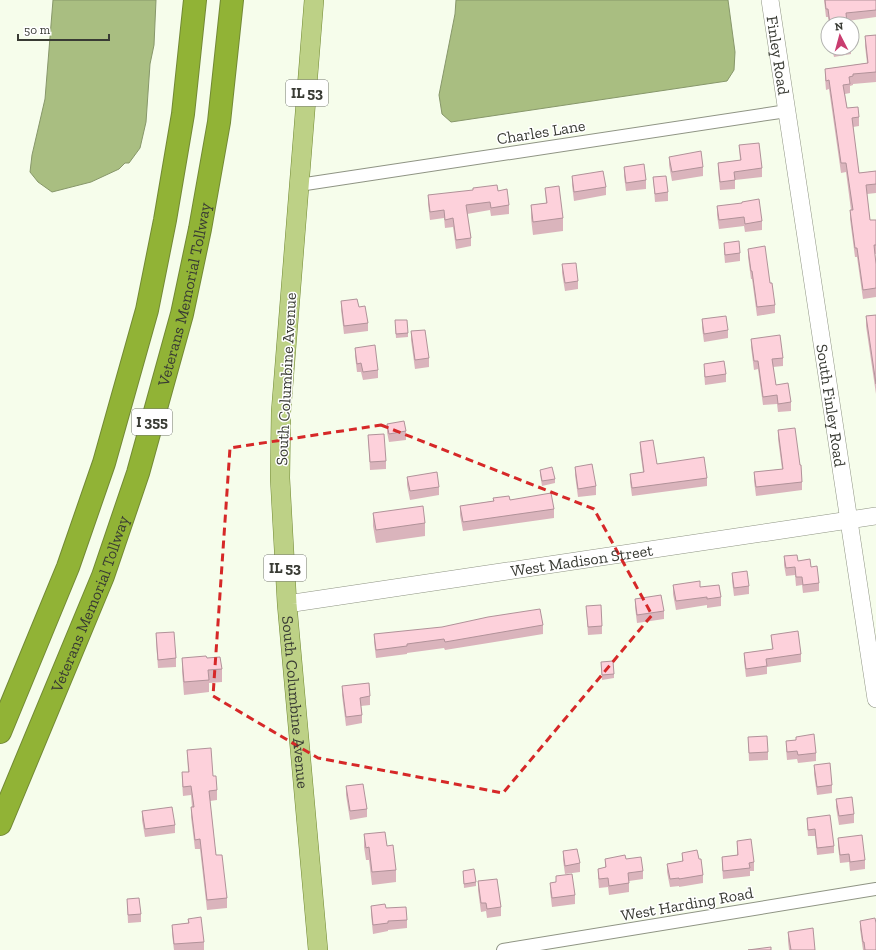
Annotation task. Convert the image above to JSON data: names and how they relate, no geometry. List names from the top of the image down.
{
  "streets": {
    "highway": ["Veterans Memorial Tollway", "I 355"],
    "main road": [
      "Finley Road",
      "IL 53",
      "South Columbine Avenue",
      "South Finley Road",
      "West Madison Street"
    ],
    "street": ["Charles Lane", "West Harding Road"]
  },
  "crossings": [
    ["Finley Road", "Charles Lane"],
    ["Finley Road", "South Finley Road"],
    ["Charles Lane", "South Columbine Avenue"],
    ["Charles Lane", "South Finley Road"],
    ["South Columbine Avenue", "West Madison Street"],
    ["South Finley Road", "West Madison Street"]
  ],
  "scale_bar": "50 m",
  "north": "top"
}
